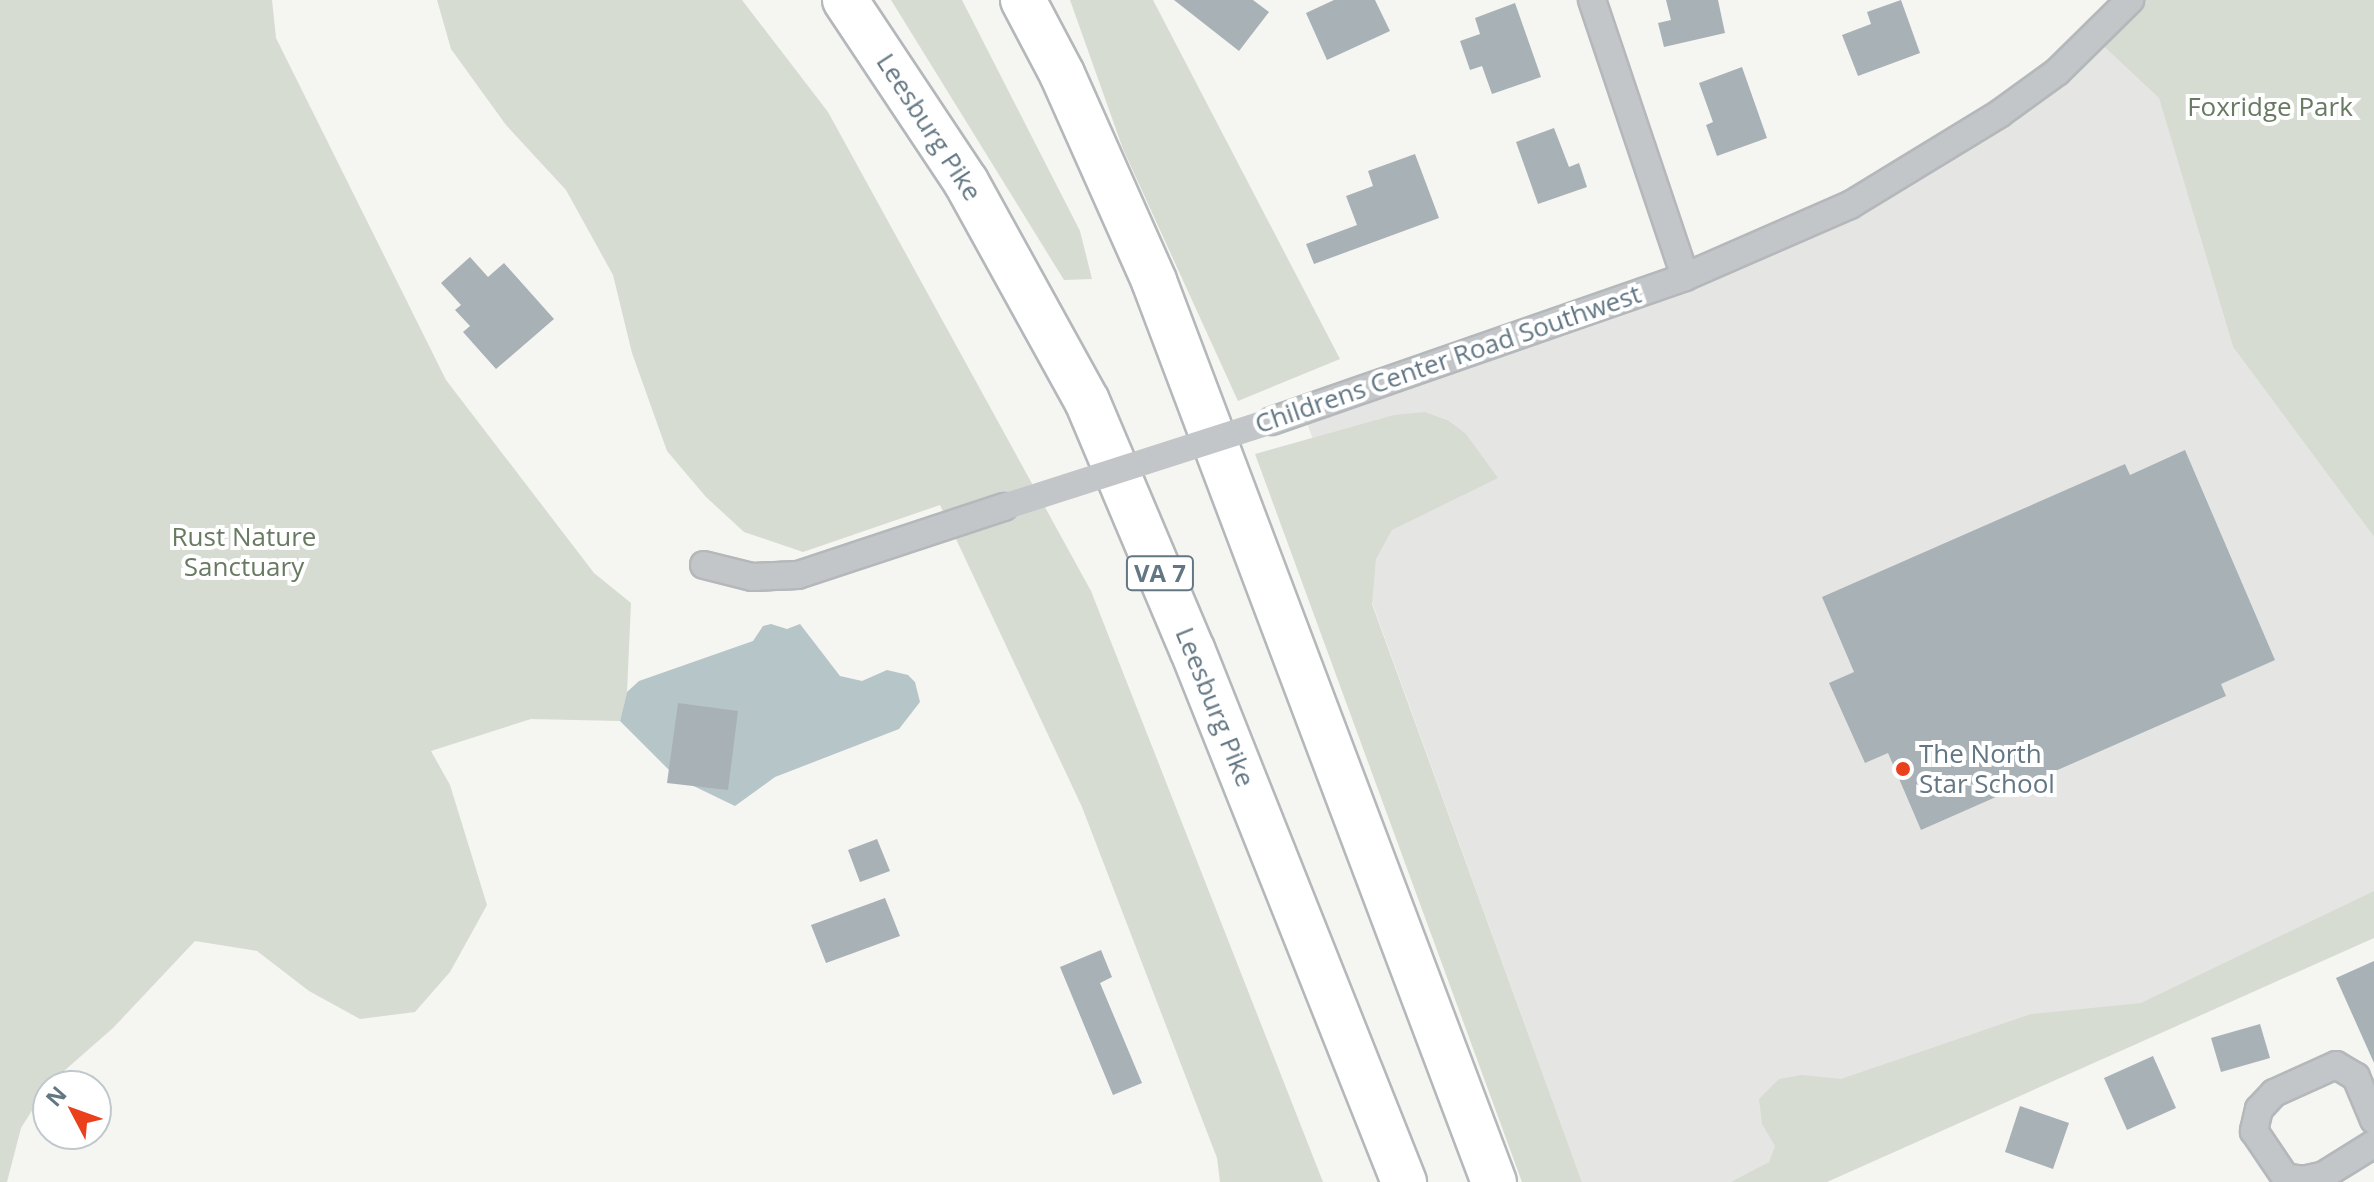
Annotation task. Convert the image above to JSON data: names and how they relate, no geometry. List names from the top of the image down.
{
  "streets": {
    "highway": ["Leesburg Pike", "VA 7"],
    "street": ["Childrens Center Road Southwest"]
  },
  "parks": ["Foxridge Park", "Rust Nature Sanctuary"],
  "places": ["The North Star School"],
  "north": "top left"
}
